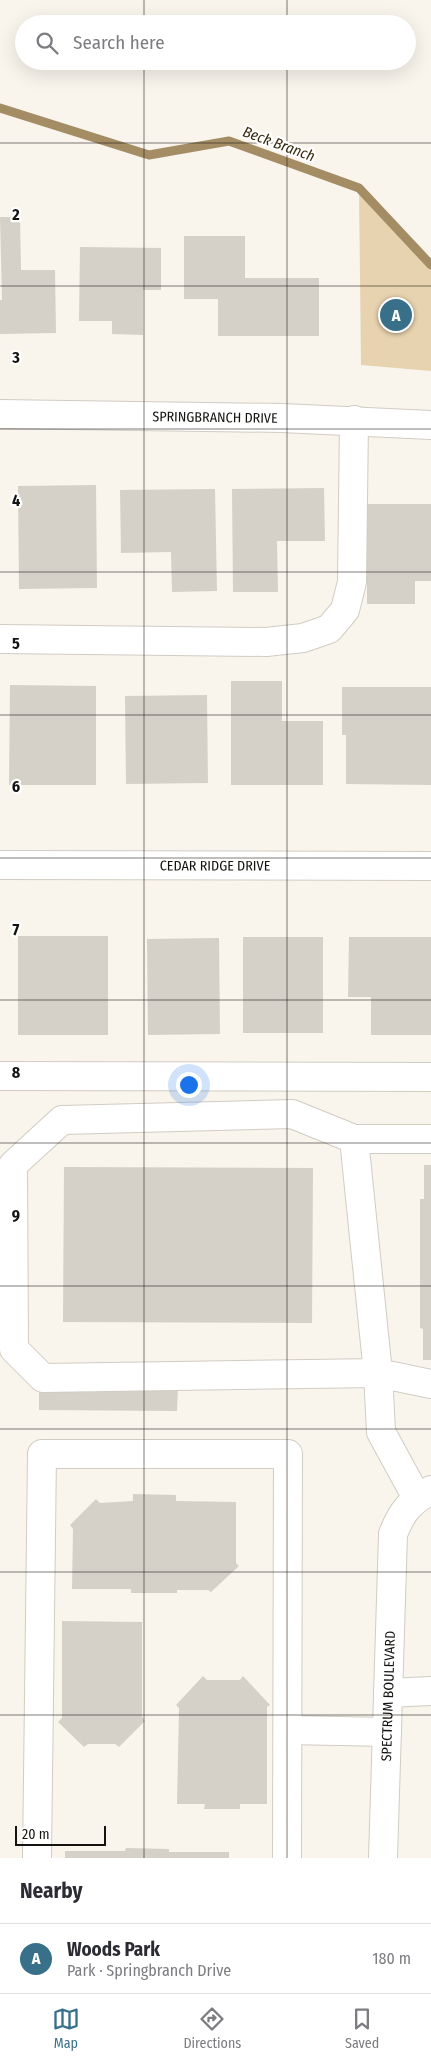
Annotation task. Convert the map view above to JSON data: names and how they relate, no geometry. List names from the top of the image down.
{
  "streets": {
    "street": ["SPRINGBRANCH DRIVE", "CEDAR RIDGE DRIVE", "SPECTRUM BOULEVARD"]
  },
  "water": ["Beck Branch"],
  "scale_bar": "20 m",
  "page": {
    "search": "Search here",
    "pins": "A",
    "scale": "20 m",
    "heading": "Nearby",
    "list": [
      {
        "mark": "A",
        "name": "Woods Park",
        "note": "Park · Springbranch Drive",
        "value": "180 m"
      }
    ],
    "nav": ["Map", "Directions", "Saved"]
  },
  "grid": {
    "rows": [
      "2",
      "3",
      "4",
      "5",
      "6",
      "7",
      "8",
      "9"
    ]
  }
}
